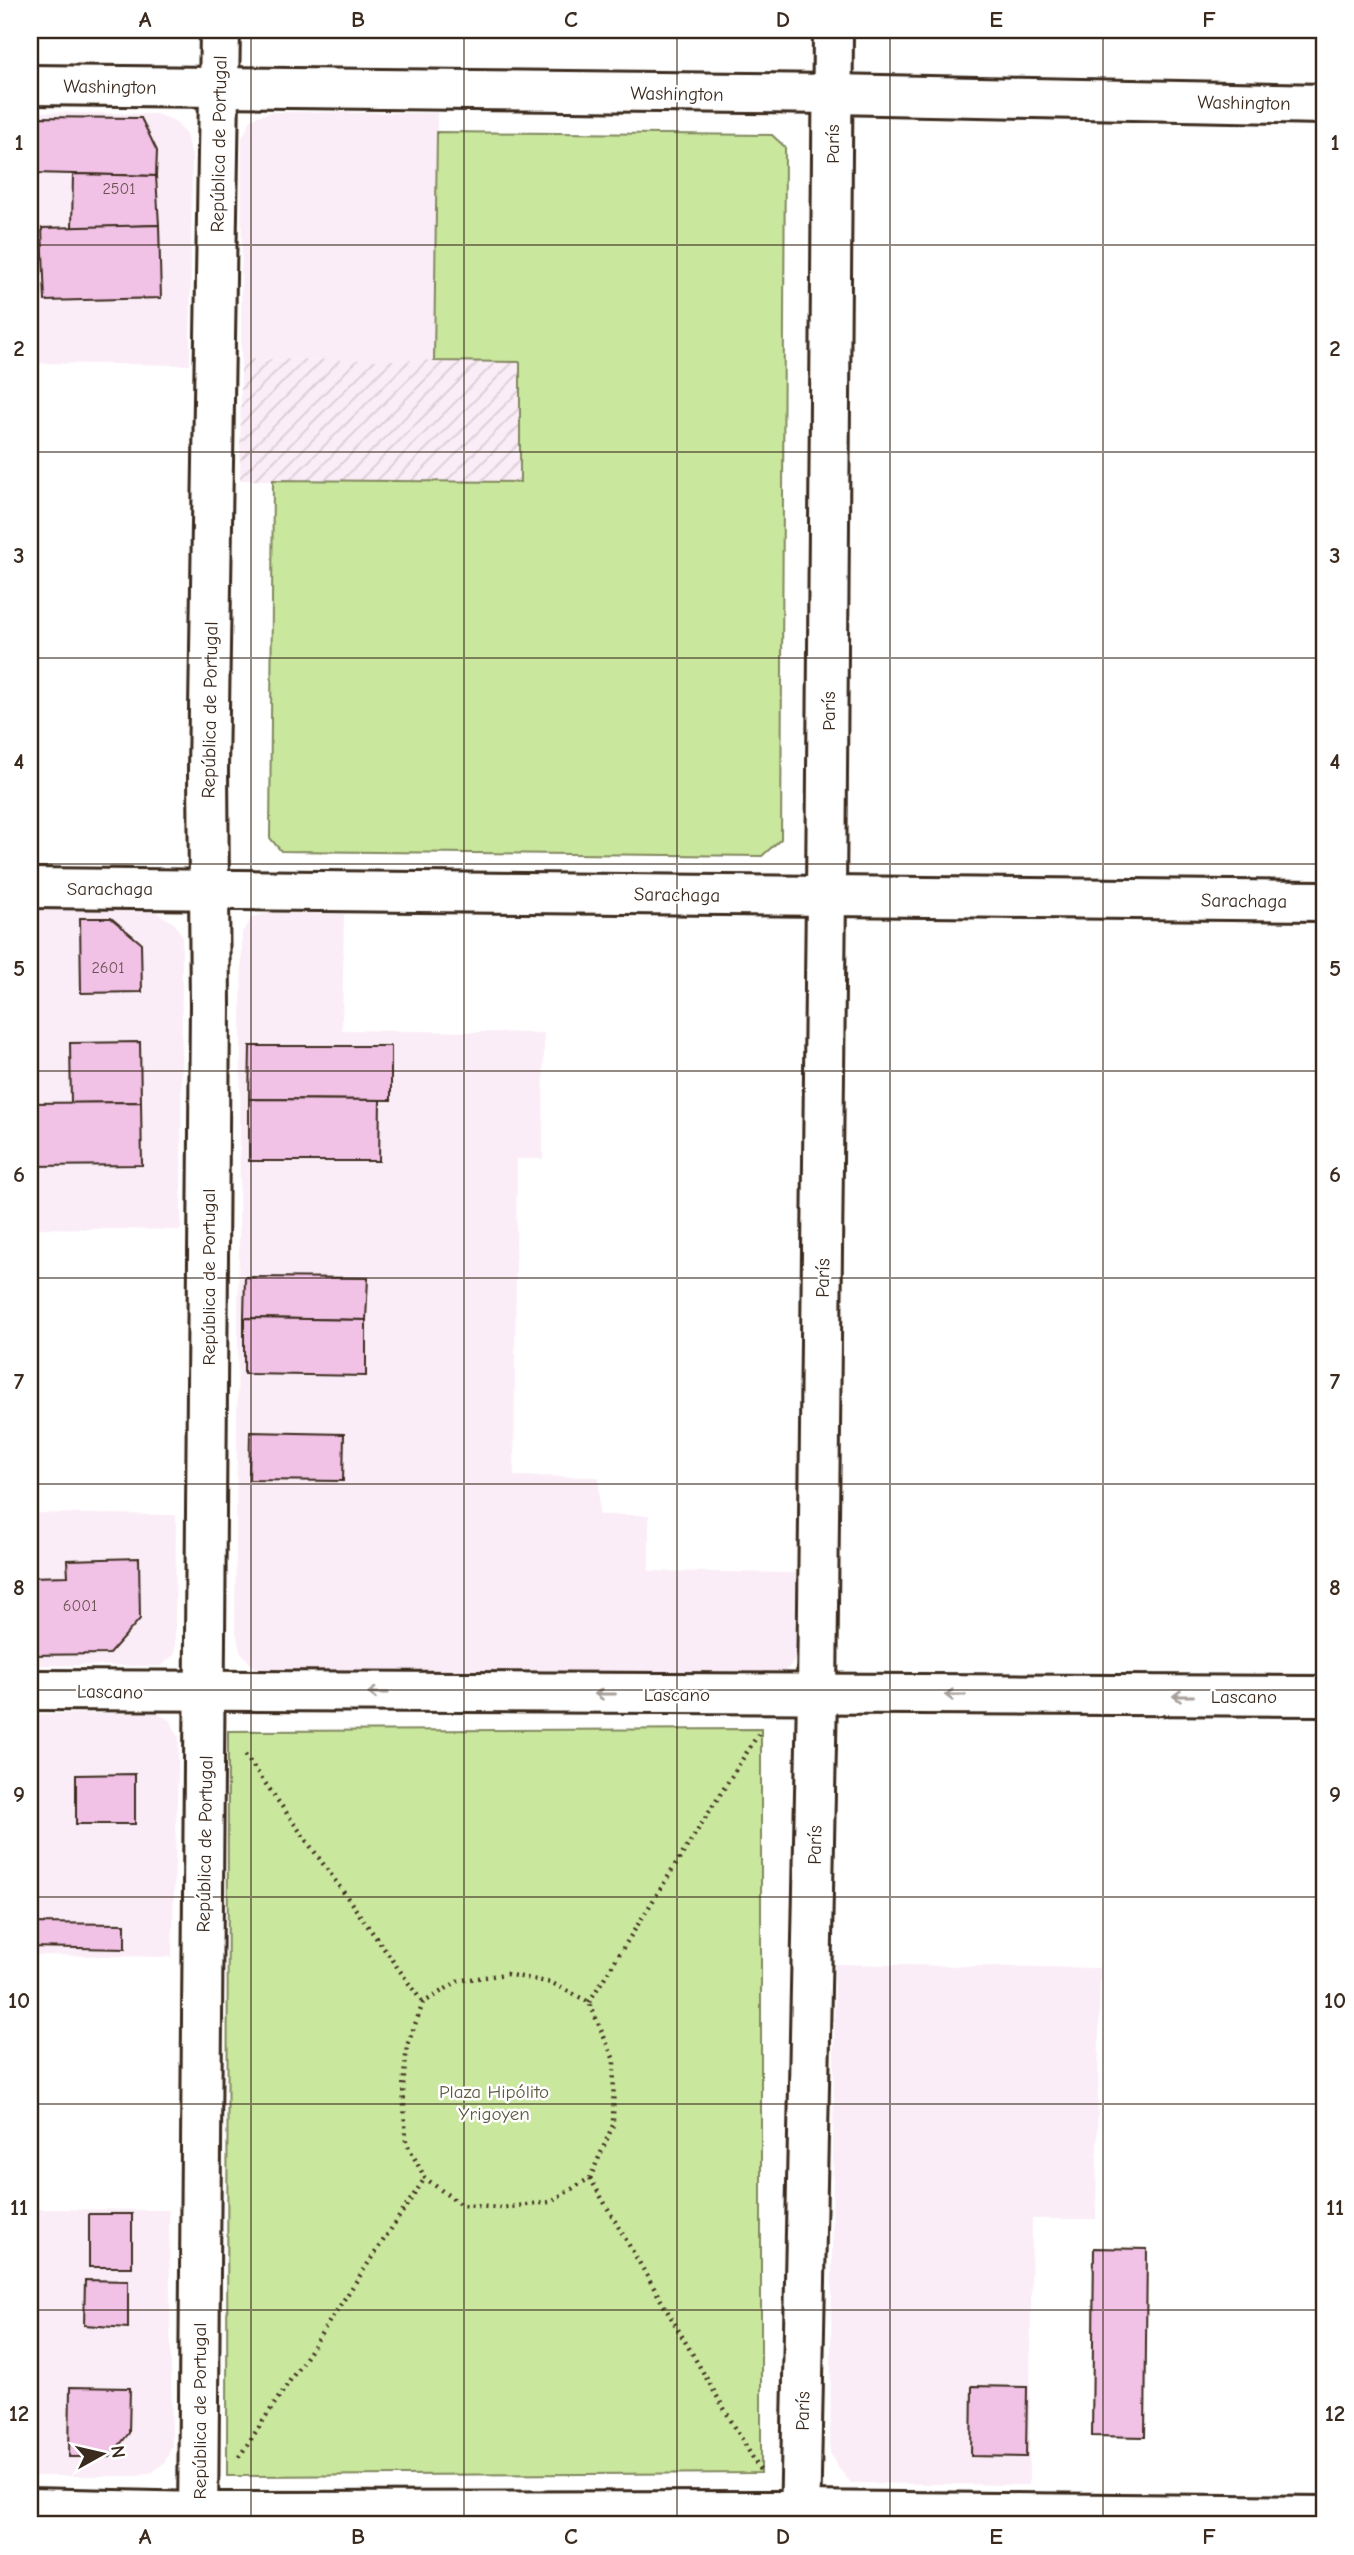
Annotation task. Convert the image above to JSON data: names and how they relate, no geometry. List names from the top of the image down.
{
  "streets": {
    "street": [
      "Washington",
      "República de Portugal",
      "París",
      "Sarachaga",
      "Lascano"
    ]
  },
  "crossings": [
    ["Washington", "República de Portugal"],
    ["Washington", "París"],
    ["República de Portugal", "Sarachaga"],
    ["República de Portugal", "Lascano"],
    ["París", "Sarachaga"],
    ["París", "Lascano"]
  ],
  "one_way": ["Lascano"],
  "parks": ["Plaza Hipólito Yrigoyen"],
  "house_numbers": ["2501", "2601", "6001"],
  "north": "right",
  "grid": {
    "columns": [
      "A",
      "B",
      "C",
      "D",
      "E",
      "F"
    ],
    "rows": [
      "1",
      "2",
      "3",
      "4",
      "5",
      "6",
      "7",
      "8",
      "9",
      "10",
      "11",
      "12"
    ]
  }
}
